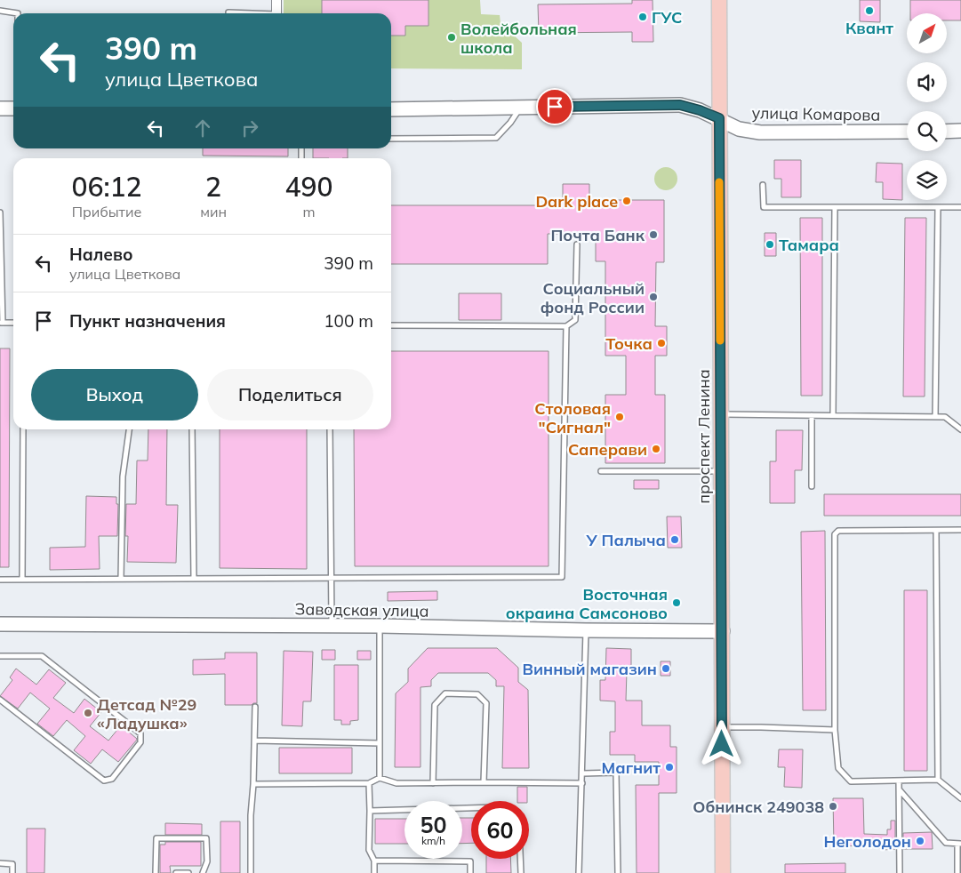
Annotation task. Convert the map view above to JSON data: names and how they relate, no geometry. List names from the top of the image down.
{
  "streets": {
    "main road": ["проспект Ленина"],
    "street": ["улица Комарова", "Заводская улица"]
  },
  "crossings": [
    ["улица Комарова", "проспект Ленина"],
    ["проспект Ленина", "Заводская улица"]
  ],
  "places": [
    "Квант",
    "ГУС",
    "Волейбольная школа",
    "Dark place",
    "Почта Банк",
    "Тамара",
    "Социальный фонд России",
    "Точка",
    "Столовая \"Сигнал\"",
    "Саперави",
    "У Палыча",
    "Восточная окраина Самсоново",
    "Винный магазин",
    "Детсад №29 «Ладушка»",
    "Магнит",
    "Обнинск 249038",
    "Неголодон"
  ],
  "north": "top right",
  "page": {
    "turn": ["390 m", "улица Цветкова"],
    "eta": [
      "06:12",
      "Прибытие",
      "2",
      "мин",
      "490",
      "m"
    ],
    "list": [
      {
        "name": "Налево",
        "note": "улица Цветкова",
        "value": "390 m"
      },
      {
        "name": "Пункт назначения",
        "value": "100 m"
      }
    ],
    "buttons": ["Выход", "Поделиться"],
    "speed": "50 km/h",
    "limit": "60"
  }
}
